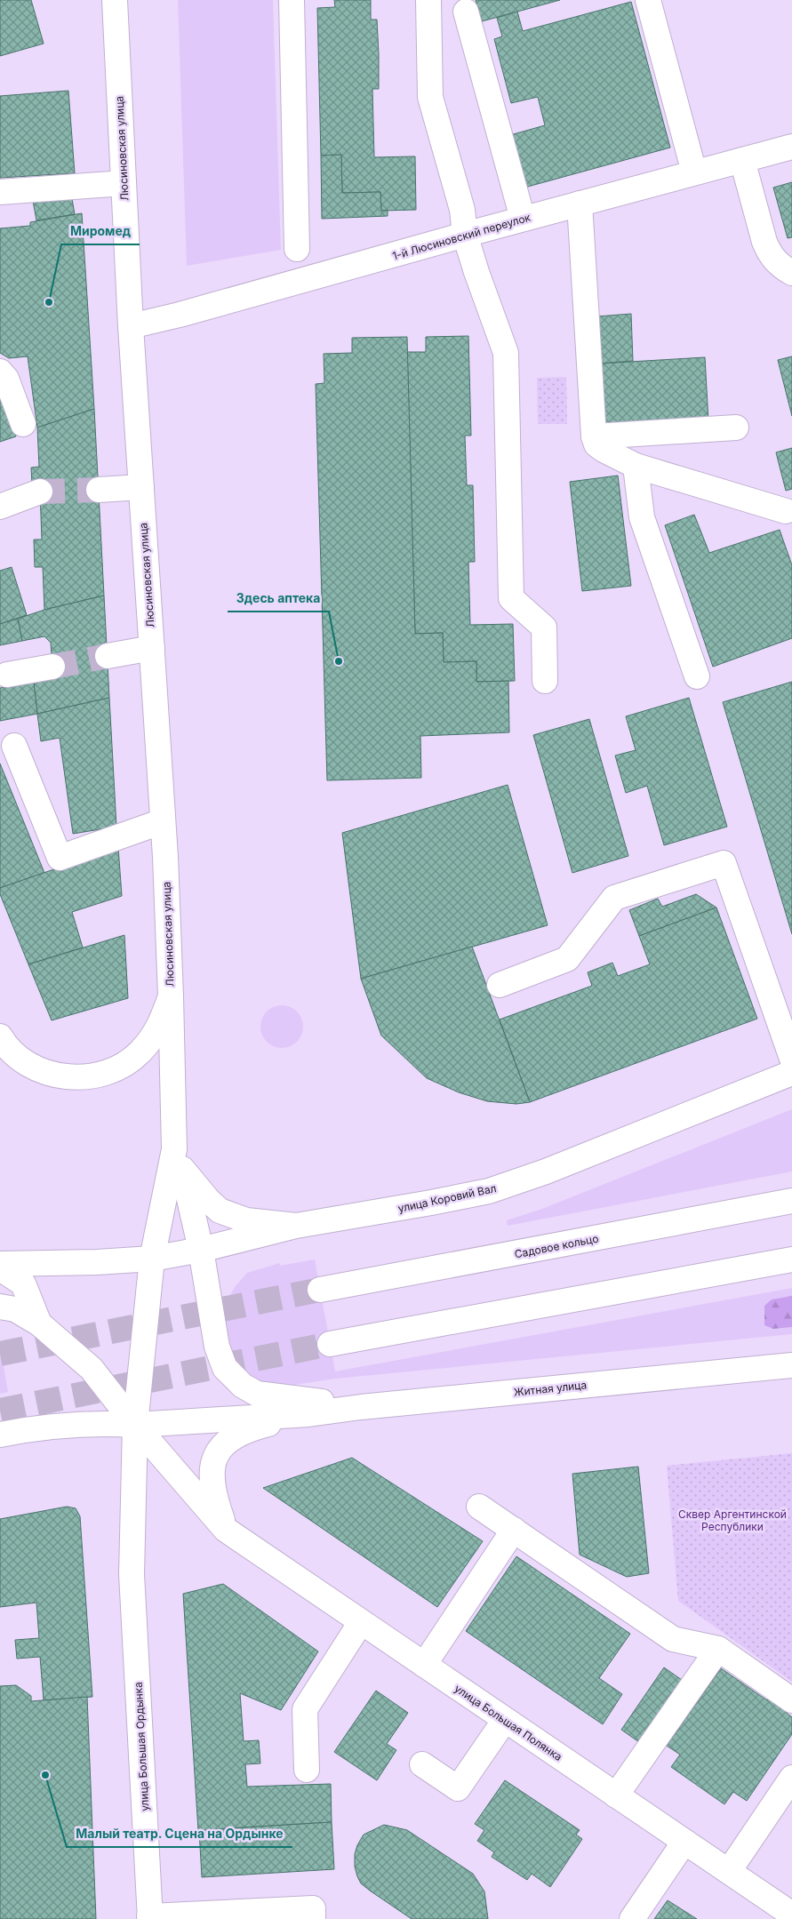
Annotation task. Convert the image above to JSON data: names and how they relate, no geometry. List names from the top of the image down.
{
  "streets": {
    "main road": [
      "Люсиновская улица",
      "1-й Люсиновский переулок",
      "улица Коровий Вал",
      "Садовое кольцо",
      "Житная улица",
      "улица Большая Полянка",
      "улица Большая Ордынка"
    ]
  },
  "crossings": [
    ["Люсиновская улица", "1-й Люсиновский переулок"],
    ["Люсиновская улица", "улица Коровий Вал"],
    ["Люсиновская улица", "улица Большая Ордынка"],
    ["улица Коровий Вал", "улица Большая Ордынка"],
    ["улица Большая Полянка", "улица Большая Ордынка"]
  ],
  "parks": ["Сквер Аргентинской Республики"],
  "places": ["Миромед", "Здесь аптека", "Малый театр. Сцена на Ордынке"]
}
